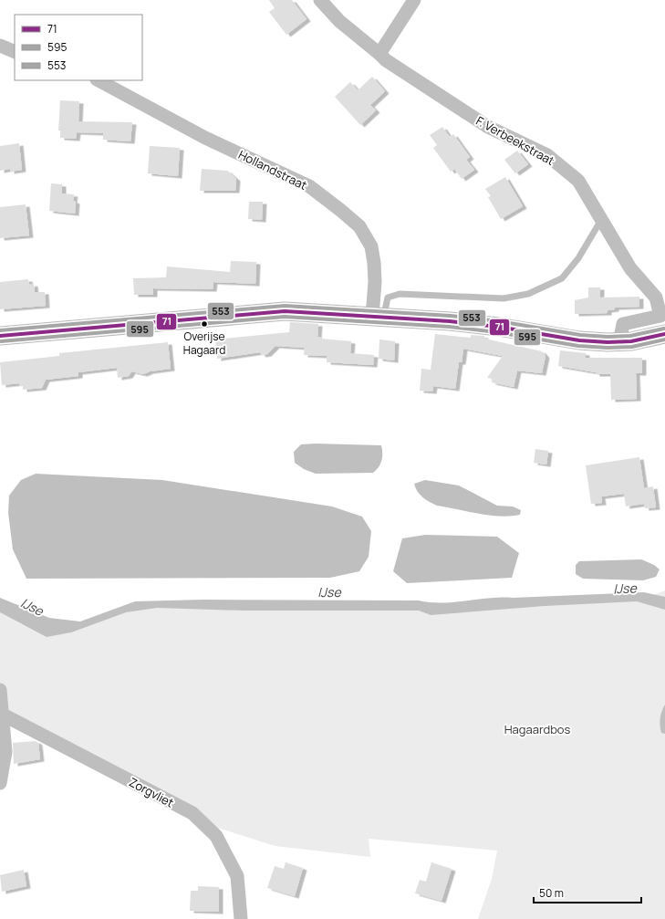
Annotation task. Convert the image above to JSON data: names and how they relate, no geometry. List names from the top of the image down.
{
  "streets": {
    "street": ["F. Verbeekstraat", "Hollandstraat", "Zorgvliet"]
  },
  "water": ["IJse"],
  "parks": ["Hagaardbos"],
  "places": ["Overijse Hagaard"],
  "lines": ["transit line 553", "transit line 71", "transit line 595"],
  "legend": ["71", "595", "553"],
  "scale_bar": "50 m"
}
